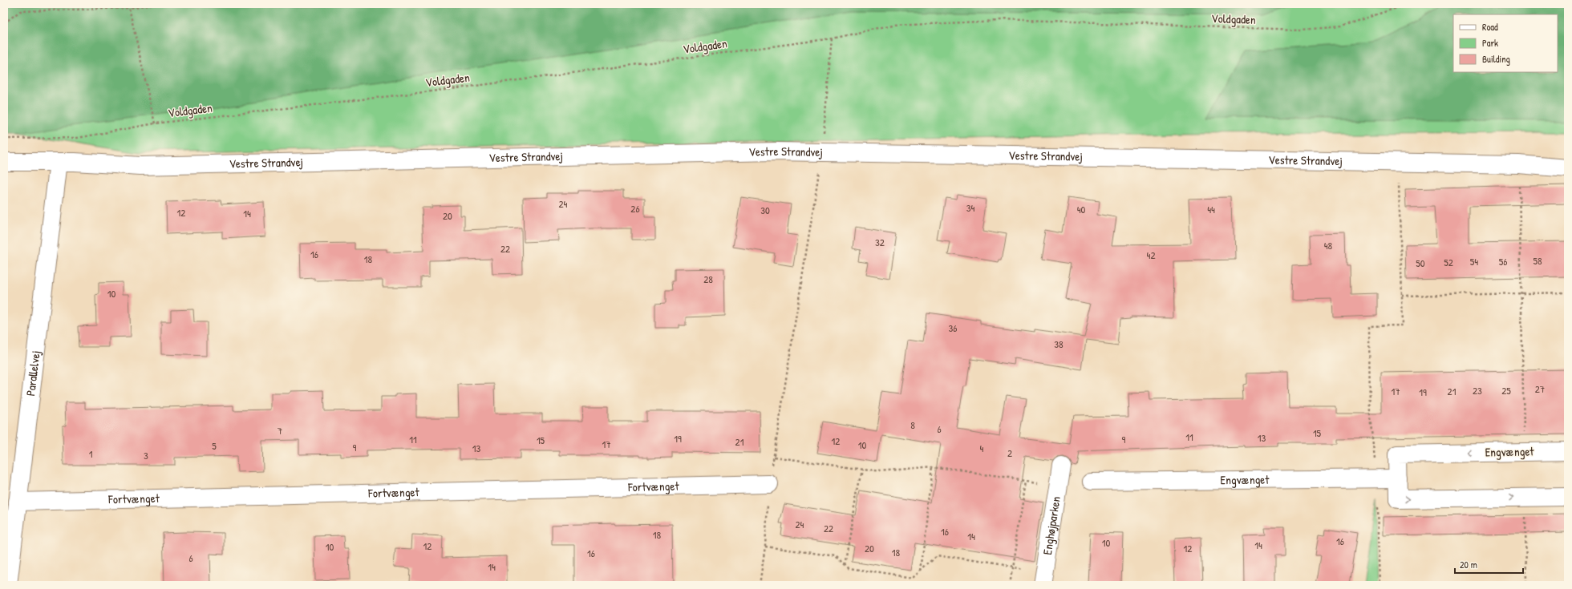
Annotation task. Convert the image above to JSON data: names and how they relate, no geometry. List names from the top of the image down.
{
  "streets": {
    "street": [
      "Vestre Strandvej",
      "Parallelvej",
      "Engvænget",
      "Fortvænget",
      "Enghøjparken"
    ],
    "path": ["Voldgaden"]
  },
  "crossings": [
    ["Vestre Strandvej", "Parallelvej"],
    ["Parallelvej", "Fortvænget"]
  ],
  "house_numbers": [
    "24",
    "34",
    "26",
    "40",
    "44",
    "30",
    "12",
    "14",
    "20",
    "32",
    "48",
    "22",
    "16",
    "42",
    "18",
    "58",
    "54",
    "56",
    "52",
    "50",
    "28",
    "10",
    "36",
    "38",
    "27",
    "23",
    "25",
    "17",
    "21",
    "19",
    "8",
    "6",
    "7",
    "15",
    "11",
    "13",
    "19",
    "11",
    "9",
    "15",
    "12",
    "21",
    "17",
    "10",
    "5",
    "9",
    "13",
    "4",
    "2",
    "1",
    "3",
    "24",
    "22",
    "16",
    "18",
    "14",
    "16",
    "10",
    "14",
    "12",
    "10",
    "20",
    "12",
    "18",
    "16",
    "6",
    "14"
  ],
  "legend": ["Road", "Park", "Building"],
  "scale_bar": "20 m"
}
